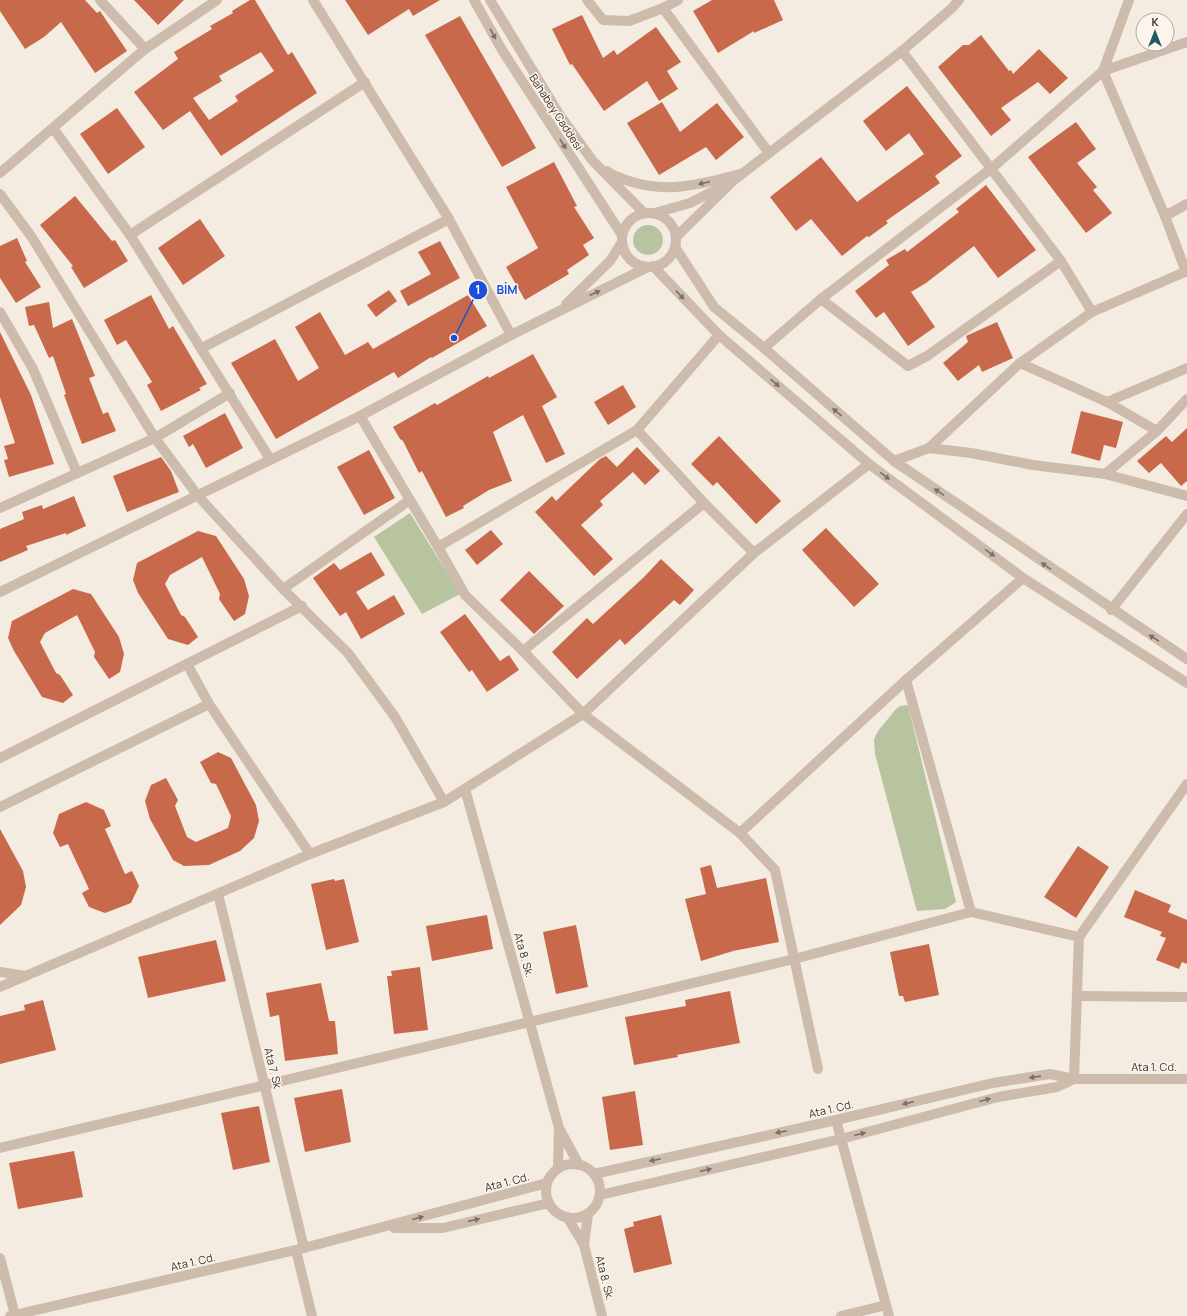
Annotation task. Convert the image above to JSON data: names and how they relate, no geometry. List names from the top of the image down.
{
  "streets": {
    "street": [
      "Bahabey Caddesi",
      "Ata 8. Sk.",
      "Ata 1. Cd.",
      "Ata 7. Sk"
    ]
  },
  "crossings": [
    ["Ata 1. Cd.", "Ata 7. Sk"]
  ],
  "places": ["BİM"],
  "north": "top"
}
